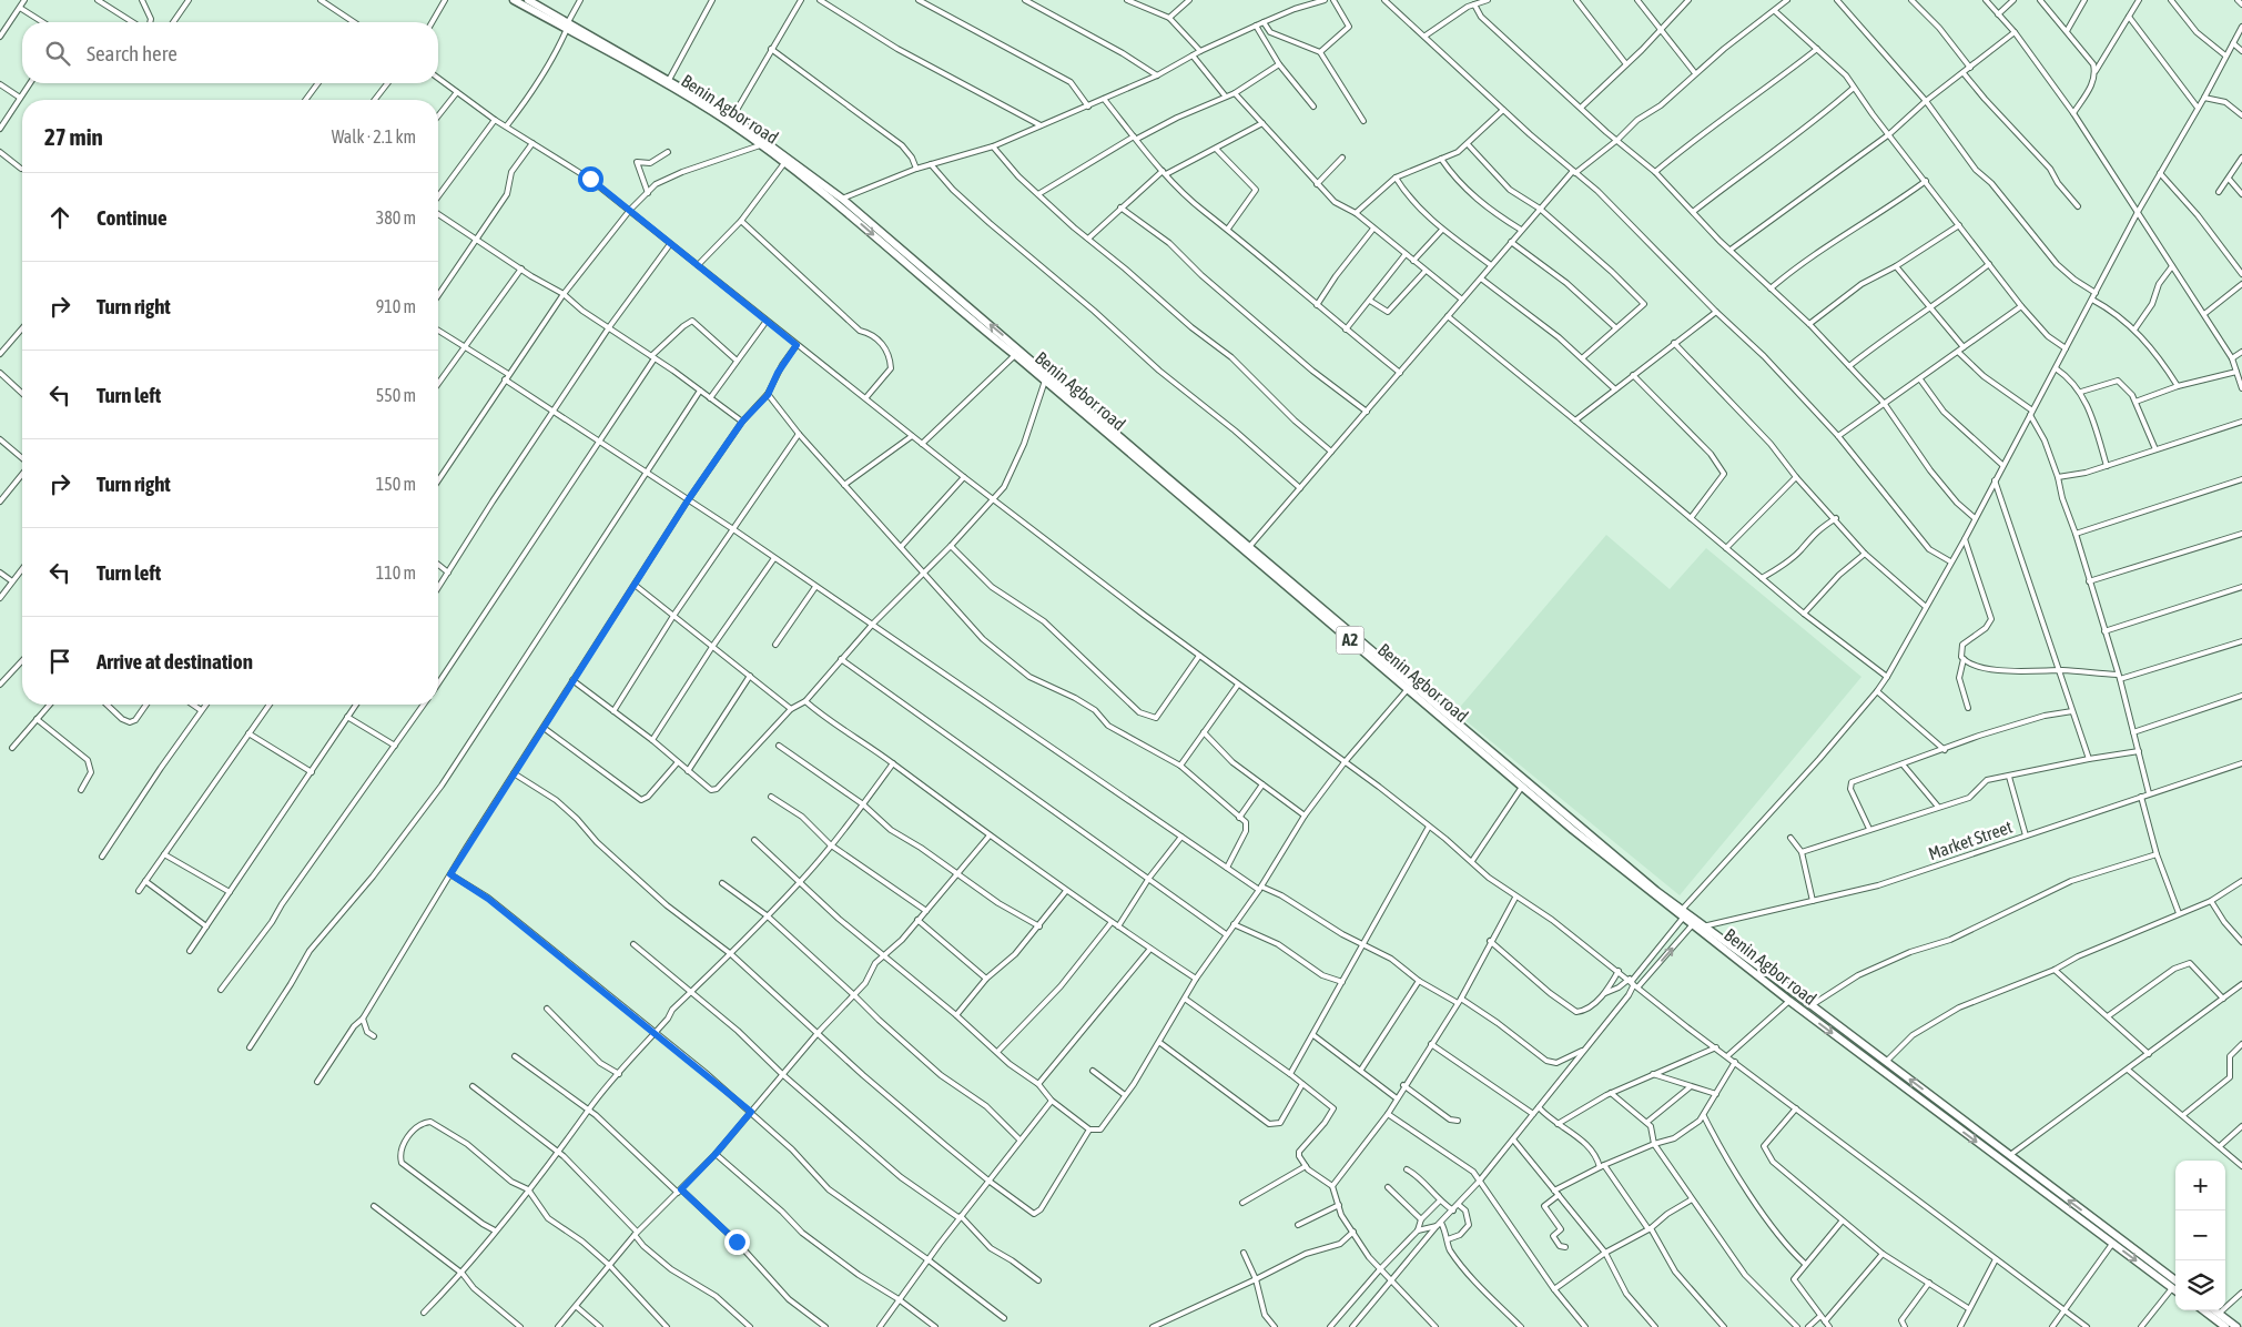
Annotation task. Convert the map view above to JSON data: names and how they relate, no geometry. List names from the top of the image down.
{
  "streets": {
    "highway": ["Benin Agbor road", "A2"],
    "street": ["Market Street"]
  },
  "crossings": [
    ["Benin Agbor road", "Market Street"]
  ],
  "page": {
    "search": "Search here",
    "heading": ["27 min", "Walk · 2.1 km"],
    "list": [
      ["Continue", "380 m"],
      ["Turn right", "910 m"],
      ["Turn left", "550 m"],
      ["Turn right", "150 m"],
      ["Turn left", "110 m"],
      "Arrive at destination"
    ],
    "map_buttons": ["+", "−"]
  }
}
